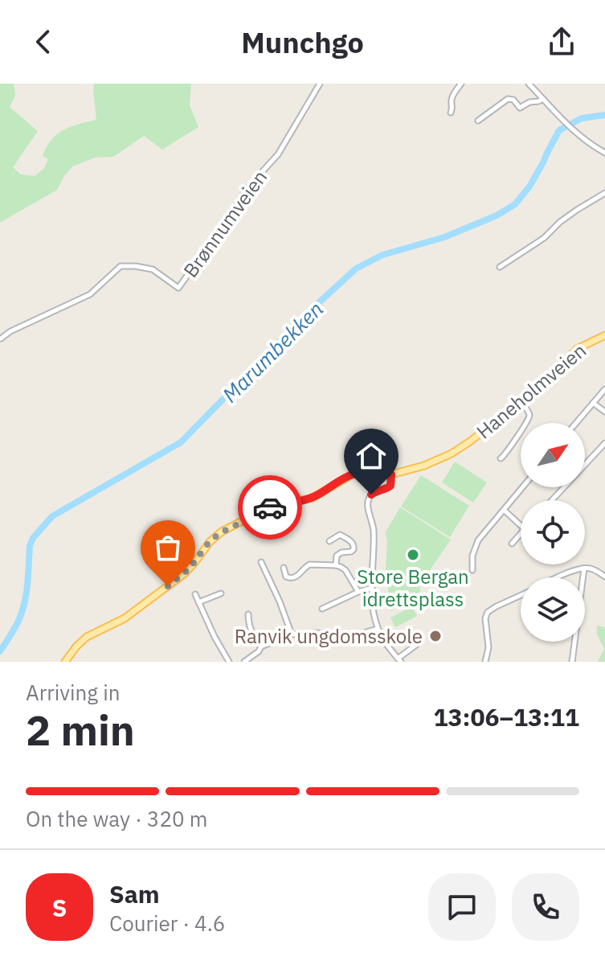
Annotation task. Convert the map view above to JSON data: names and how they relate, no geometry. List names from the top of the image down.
{
  "streets": {
    "main road": ["Haneholmveien"],
    "street": ["Brønnumveien"]
  },
  "water": ["Marumbekken"],
  "places": ["Store Bergan idrettsplass", "Ranvik ungdomsskole"],
  "north": "top right",
  "page": {
    "header": "Munchgo",
    "heading": ["2 min", "Arriving in", "13:06–13:11"],
    "panel": ["Sam", "Courier · 4.6"],
    "bar": "On the way · 320 m",
    "round": "S"
  }
}
